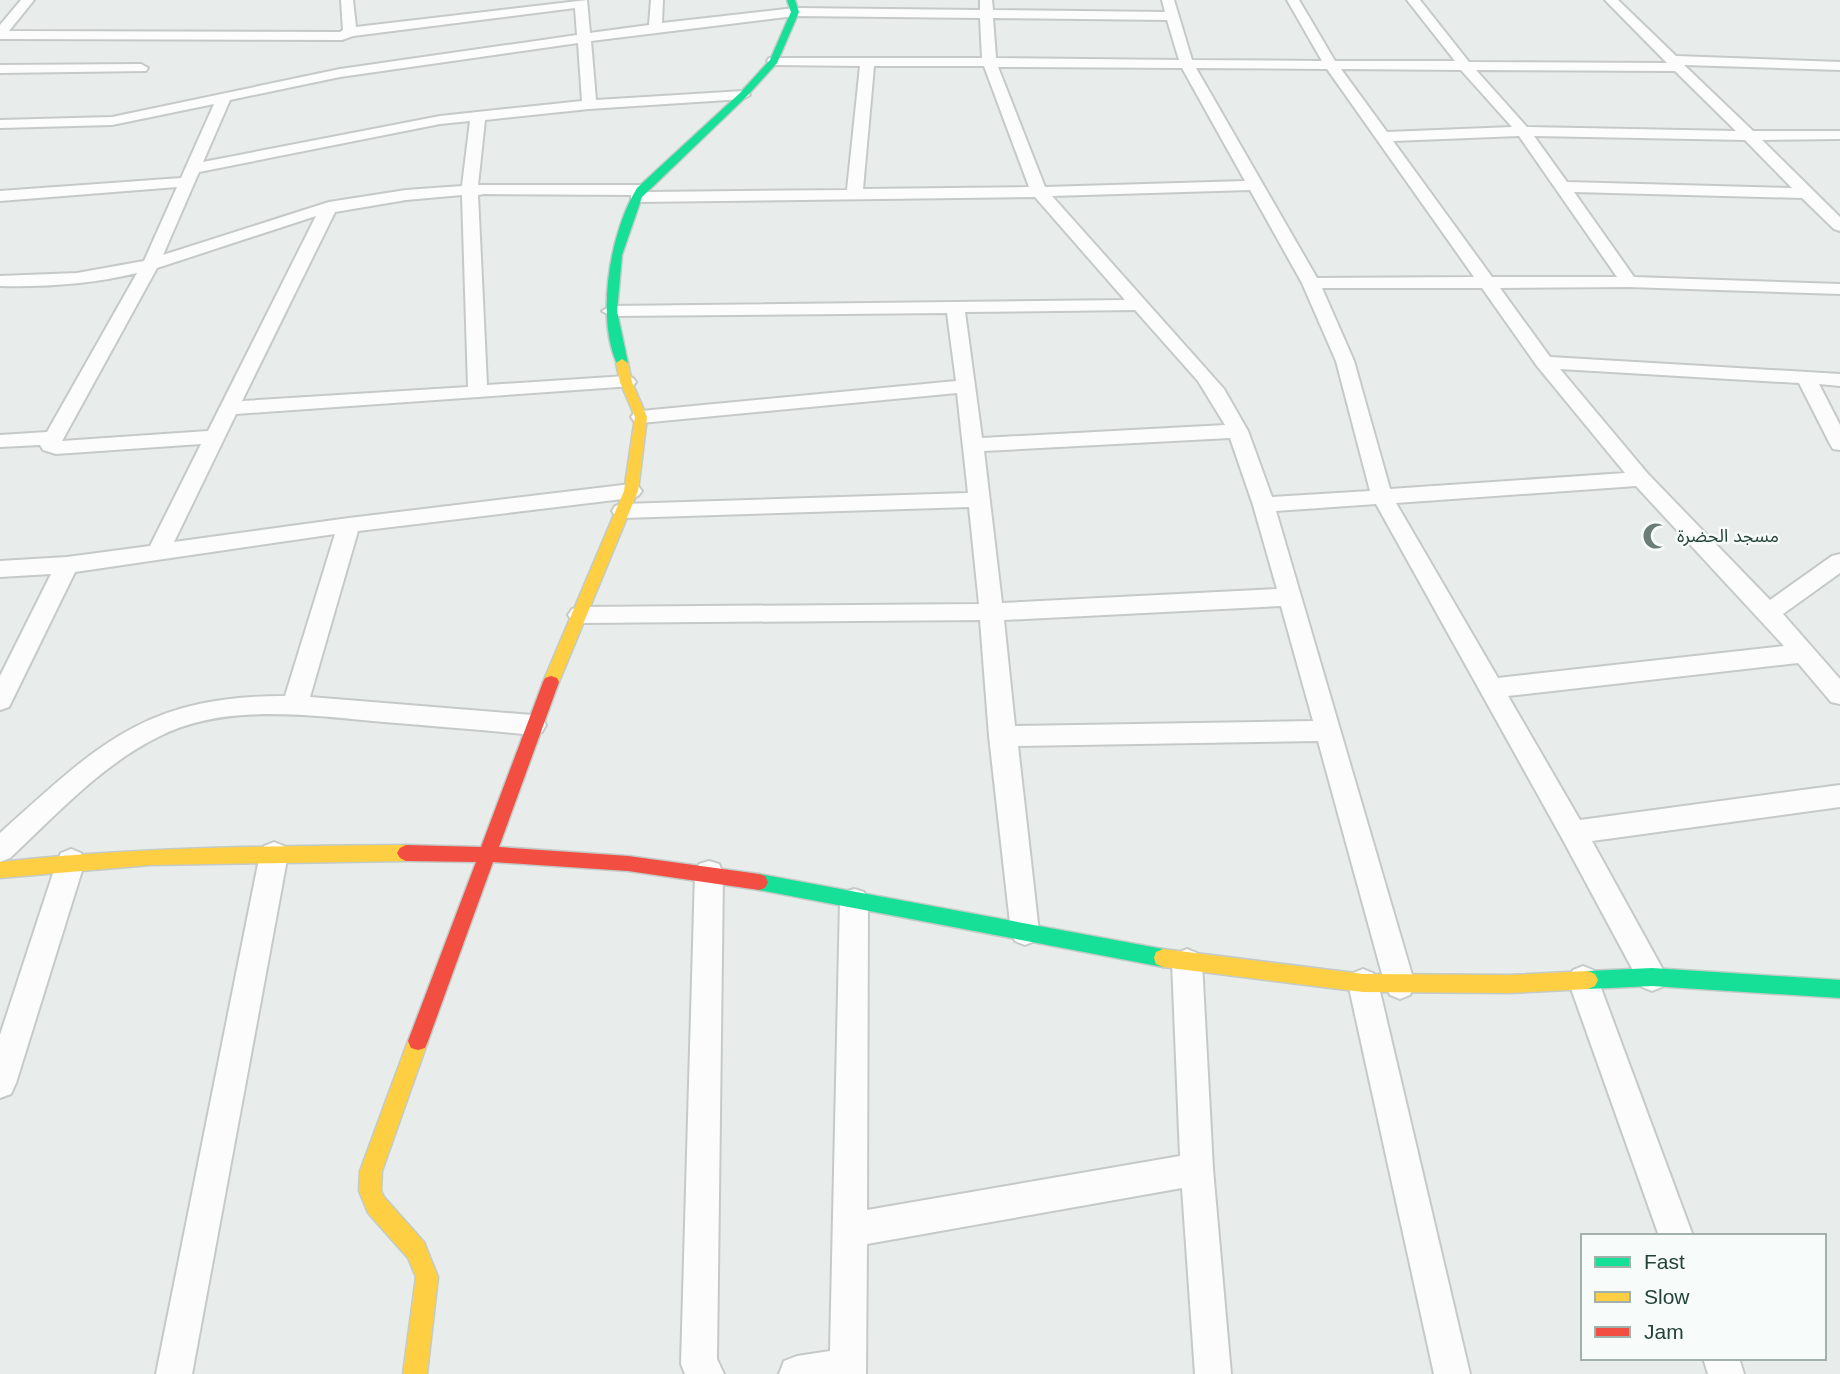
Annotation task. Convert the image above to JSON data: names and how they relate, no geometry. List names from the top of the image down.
{
  "places": {
    "mosque": ["مسجد الحضرة"]
  },
  "legend": ["Fast", "Slow", "Jam"]
}
